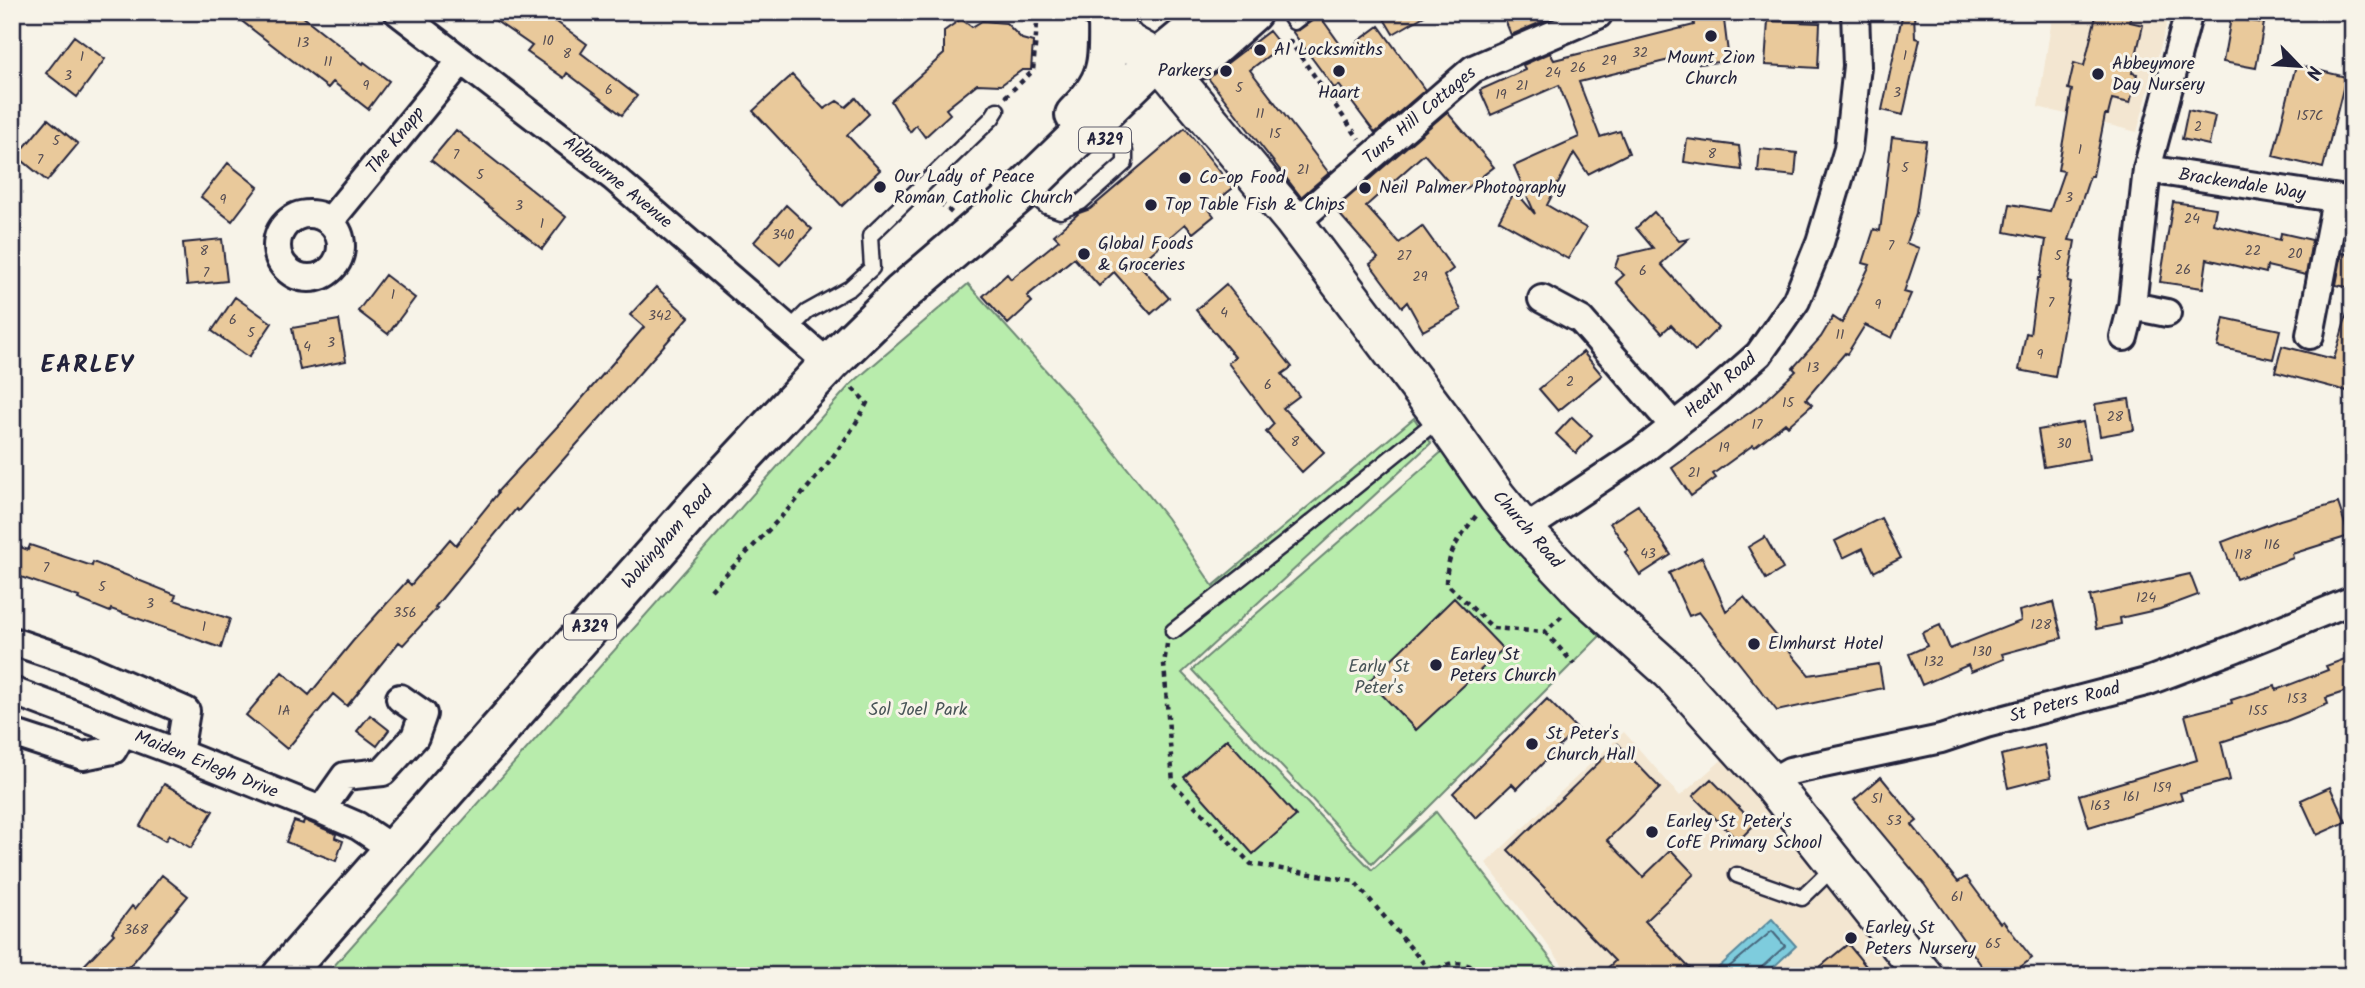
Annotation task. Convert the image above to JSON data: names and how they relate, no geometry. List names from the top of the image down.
{
  "streets": {
    "main road": ["A329", "Church Road", "Wokingham Road"],
    "street": [
      "Tuns Hill Cottages",
      "The Knapp",
      "Aldbourne Avenue",
      "Brackendale Way",
      "Heath Road",
      "St Peters Road",
      "Maiden Erlegh Drive"
    ]
  },
  "crossings": [
    ["Tuns Hill Cottages", "Church Road"],
    ["The Knapp", "Aldbourne Avenue"],
    ["Aldbourne Avenue", "Wokingham Road"],
    ["Heath Road", "Church Road"],
    ["Church Road", "Wokingham Road"],
    ["Church Road", "St Peters Road"],
    ["Wokingham Road", "Maiden Erlegh Drive"]
  ],
  "districts": ["EARLEY"],
  "parks": ["Early St Peter's", "Sol Joel Park"],
  "places": [
    "Mount Zion Church",
    "A1 Locksmiths",
    "Parkers",
    "Haart",
    "Abbeymore Day Nursery",
    "Co-op Food",
    "Our Lady of Peace Roman Catholic Church",
    "Neil Palmer Photography",
    "Top Table Fish & Chips",
    "Global Foods & Groceries",
    "Elmhurst Hotel",
    "Earley St Peters Church",
    "St Peter's Church Hall",
    "Earley St Peter's CofE Primary School",
    "Earley St Peters Nursery"
  ],
  "house_numbers": [
    "10",
    "13",
    "32",
    "8",
    "1",
    "1",
    "29",
    "11",
    "26",
    "24",
    "3",
    "9",
    "21",
    "5",
    "6",
    "3",
    "19",
    "11",
    "157C",
    "2",
    "15",
    "5",
    "1",
    "8",
    "7",
    "7",
    "5",
    "21",
    "5",
    "3",
    "9",
    "3",
    "24",
    "1",
    "340",
    "7",
    "8",
    "22",
    "20",
    "27",
    "5",
    "26",
    "6",
    "7",
    "29",
    "1",
    "7",
    "9",
    "4",
    "342",
    "6",
    "5",
    "11",
    "3",
    "4",
    "9",
    "13",
    "2",
    "6",
    "15",
    "28",
    "17",
    "8",
    "30",
    "19",
    "21",
    "116",
    "43",
    "118",
    "7",
    "5",
    "124",
    "3",
    "356",
    "128",
    "1",
    "130",
    "132",
    "153",
    "1A",
    "155",
    "159",
    "161",
    "51",
    "163",
    "53",
    "61",
    "368",
    "65"
  ],
  "north": "bottom right"
}
